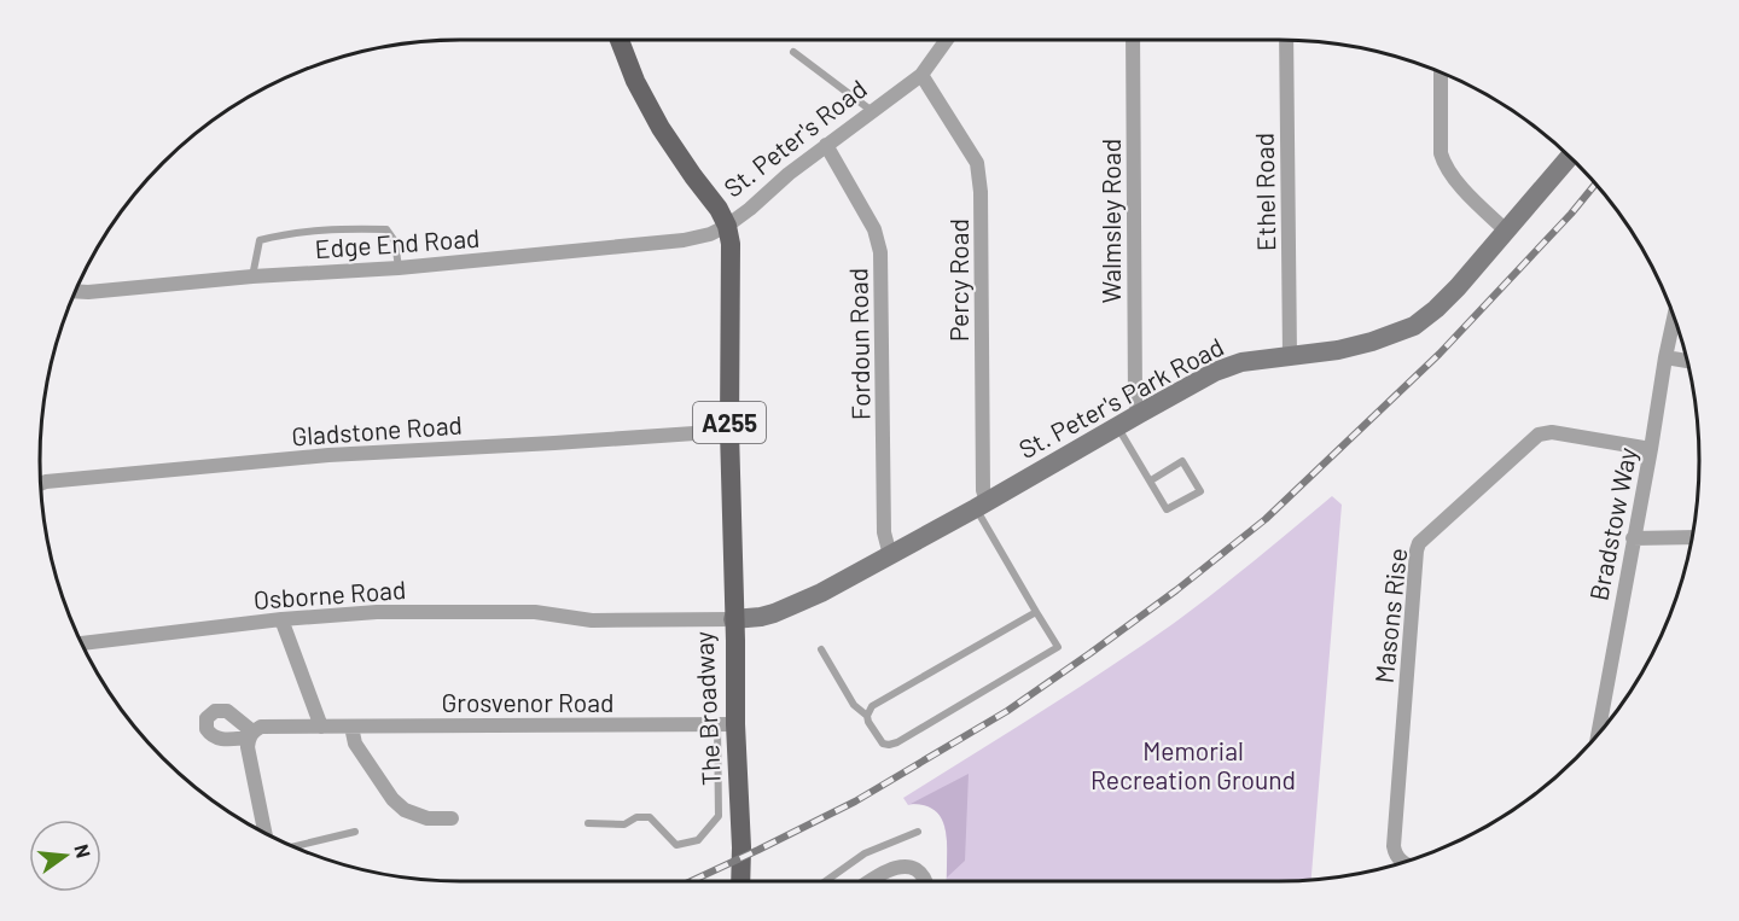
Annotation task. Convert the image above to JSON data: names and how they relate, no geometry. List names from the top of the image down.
{
  "streets": {
    "main road": [
      "St. Peter's Road",
      "St. Peter's Park Road",
      "A255",
      "The Broadway"
    ],
    "street": [
      "Ethel Road",
      "Walmsley Road",
      "Edge End Road",
      "Percy Road",
      "Fordoun Road",
      "Gladstone Road",
      "Bradstow Way",
      "Osborne Road",
      "Masons Rise",
      "Grosvenor Road"
    ]
  },
  "crossings": [
    ["St. Peter's Road", "Edge End Road"],
    ["St. Peter's Road", "Percy Road"],
    ["St. Peter's Road", "Fordoun Road"],
    ["St. Peter's Road", "St. Peter's Park Road"],
    ["St. Peter's Road", "A255"],
    ["St. Peter's Road", "Gladstone Road"],
    ["St. Peter's Road", "The Broadway"],
    ["Ethel Road", "St. Peter's Park Road"],
    ["Walmsley Road", "St. Peter's Park Road"],
    ["Edge End Road", "A255"],
    ["Percy Road", "St. Peter's Park Road"],
    ["Fordoun Road", "St. Peter's Park Road"],
    ["St. Peter's Park Road", "The Broadway"],
    ["Bradstow Way", "Masons Rise"],
    ["Osborne Road", "The Broadway"],
    ["Grosvenor Road", "The Broadway"]
  ],
  "parks": ["Memorial Recreation Ground"],
  "north": "right"
}
